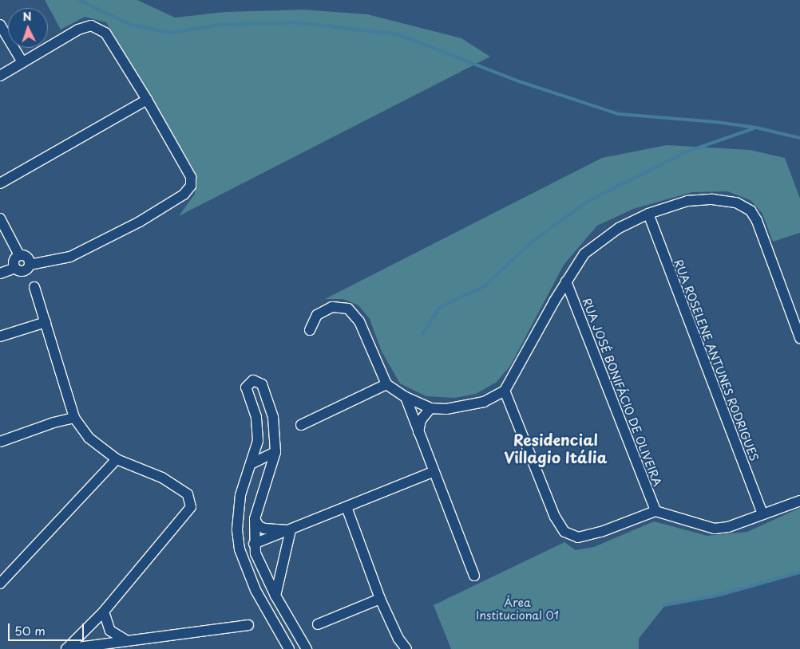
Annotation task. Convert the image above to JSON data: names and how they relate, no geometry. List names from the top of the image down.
{
  "streets": {
    "street": ["RUA ROSELENE ANTUNES RODRIGUES", "RUA JOSÉ BONIFÁCIO DE OLIVEIRA"]
  },
  "districts": ["Residencial Villagio Itália"],
  "parks": ["Área Institucional 01"],
  "scale_bar": "50 m",
  "north": "top"
}
